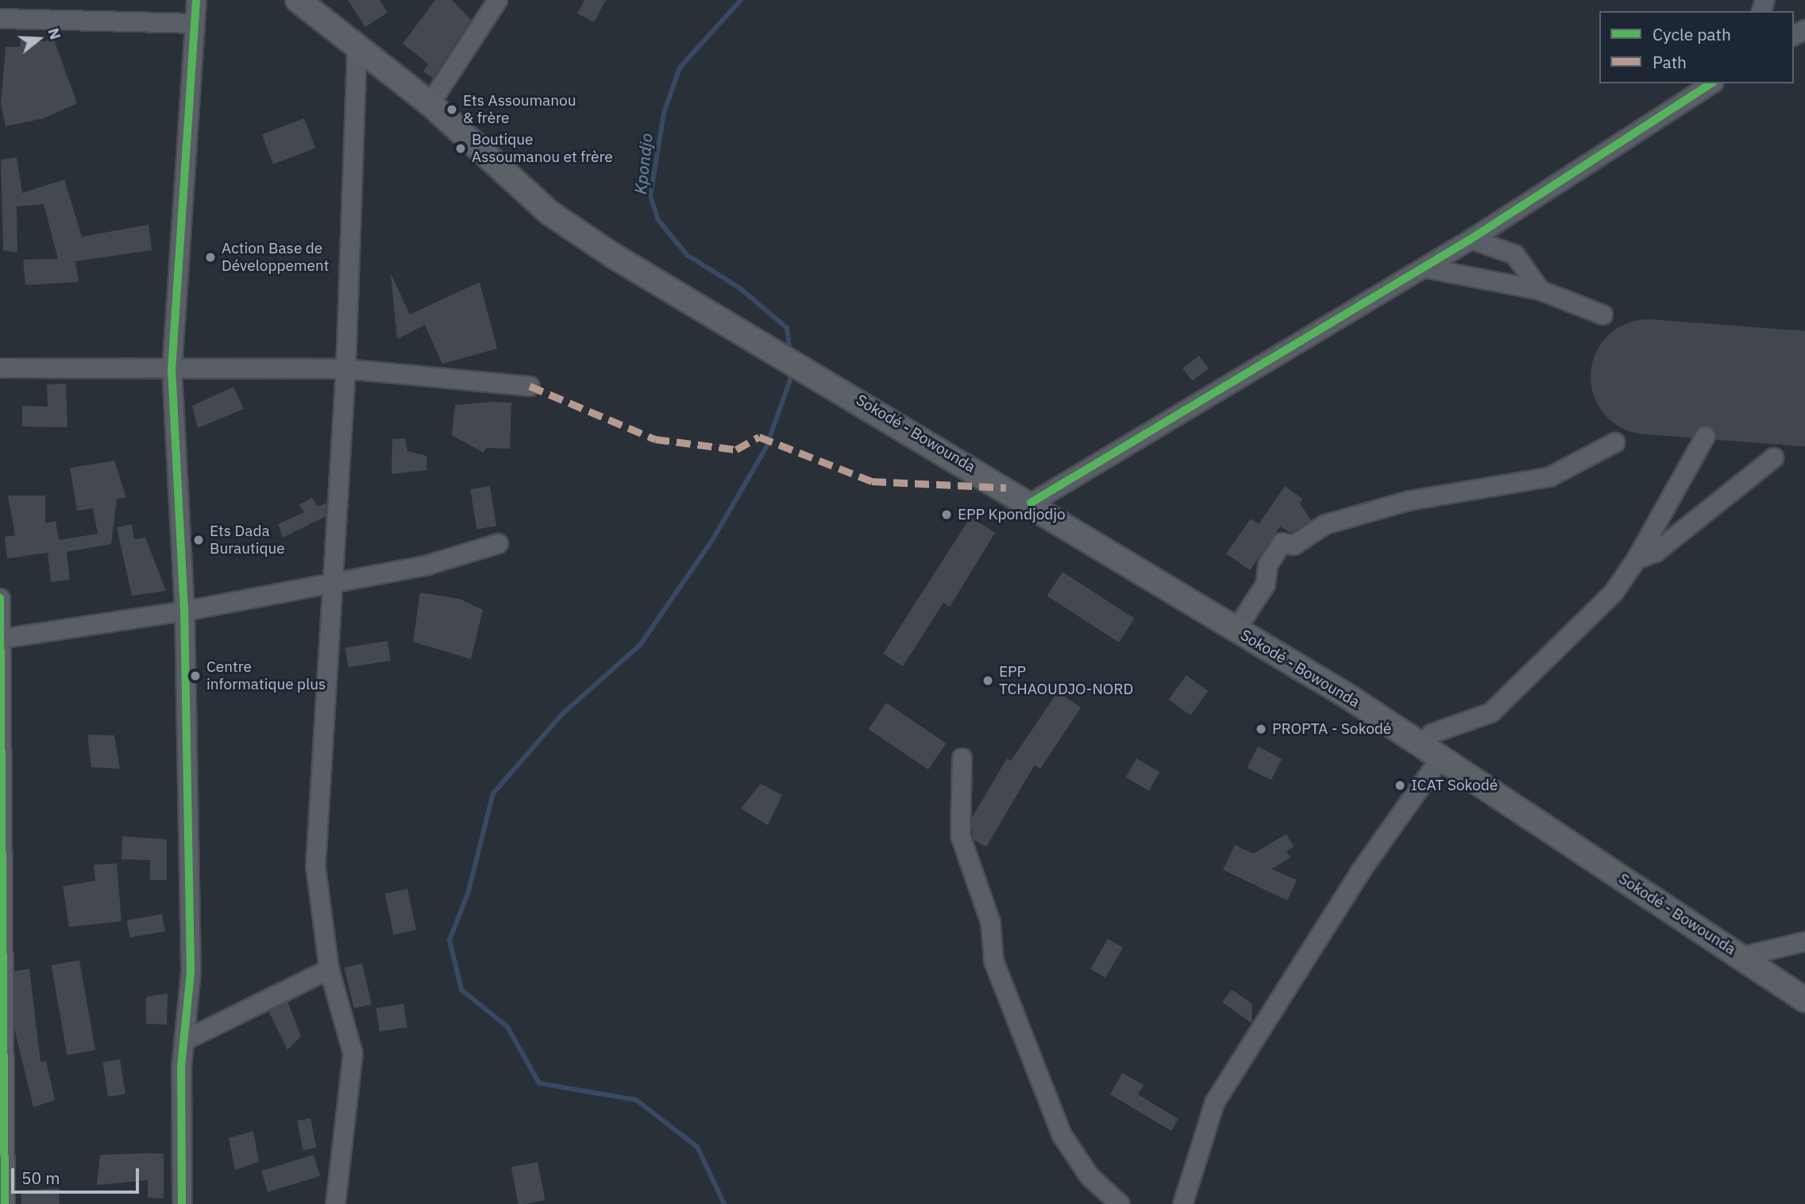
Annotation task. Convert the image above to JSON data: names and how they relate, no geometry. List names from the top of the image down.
{
  "streets": {
    "main road": ["Sokodé - Bowounda"]
  },
  "water": ["Kpondjo"],
  "places": [
    "Ets Assoumanou & frère",
    "Boutique Assoumanou et frère",
    "Action Base de Développement",
    "EPP Kpondjodjo",
    "Ets Dada Burautique",
    "Centre informatique plus",
    "EPP TCHAOUDJO-NORD",
    "PROPTA - Sokodé",
    "ICAT Sokodé"
  ],
  "legend": ["Cycle path", "Path"],
  "scale_bar": "50 m",
  "north": "right"
}
